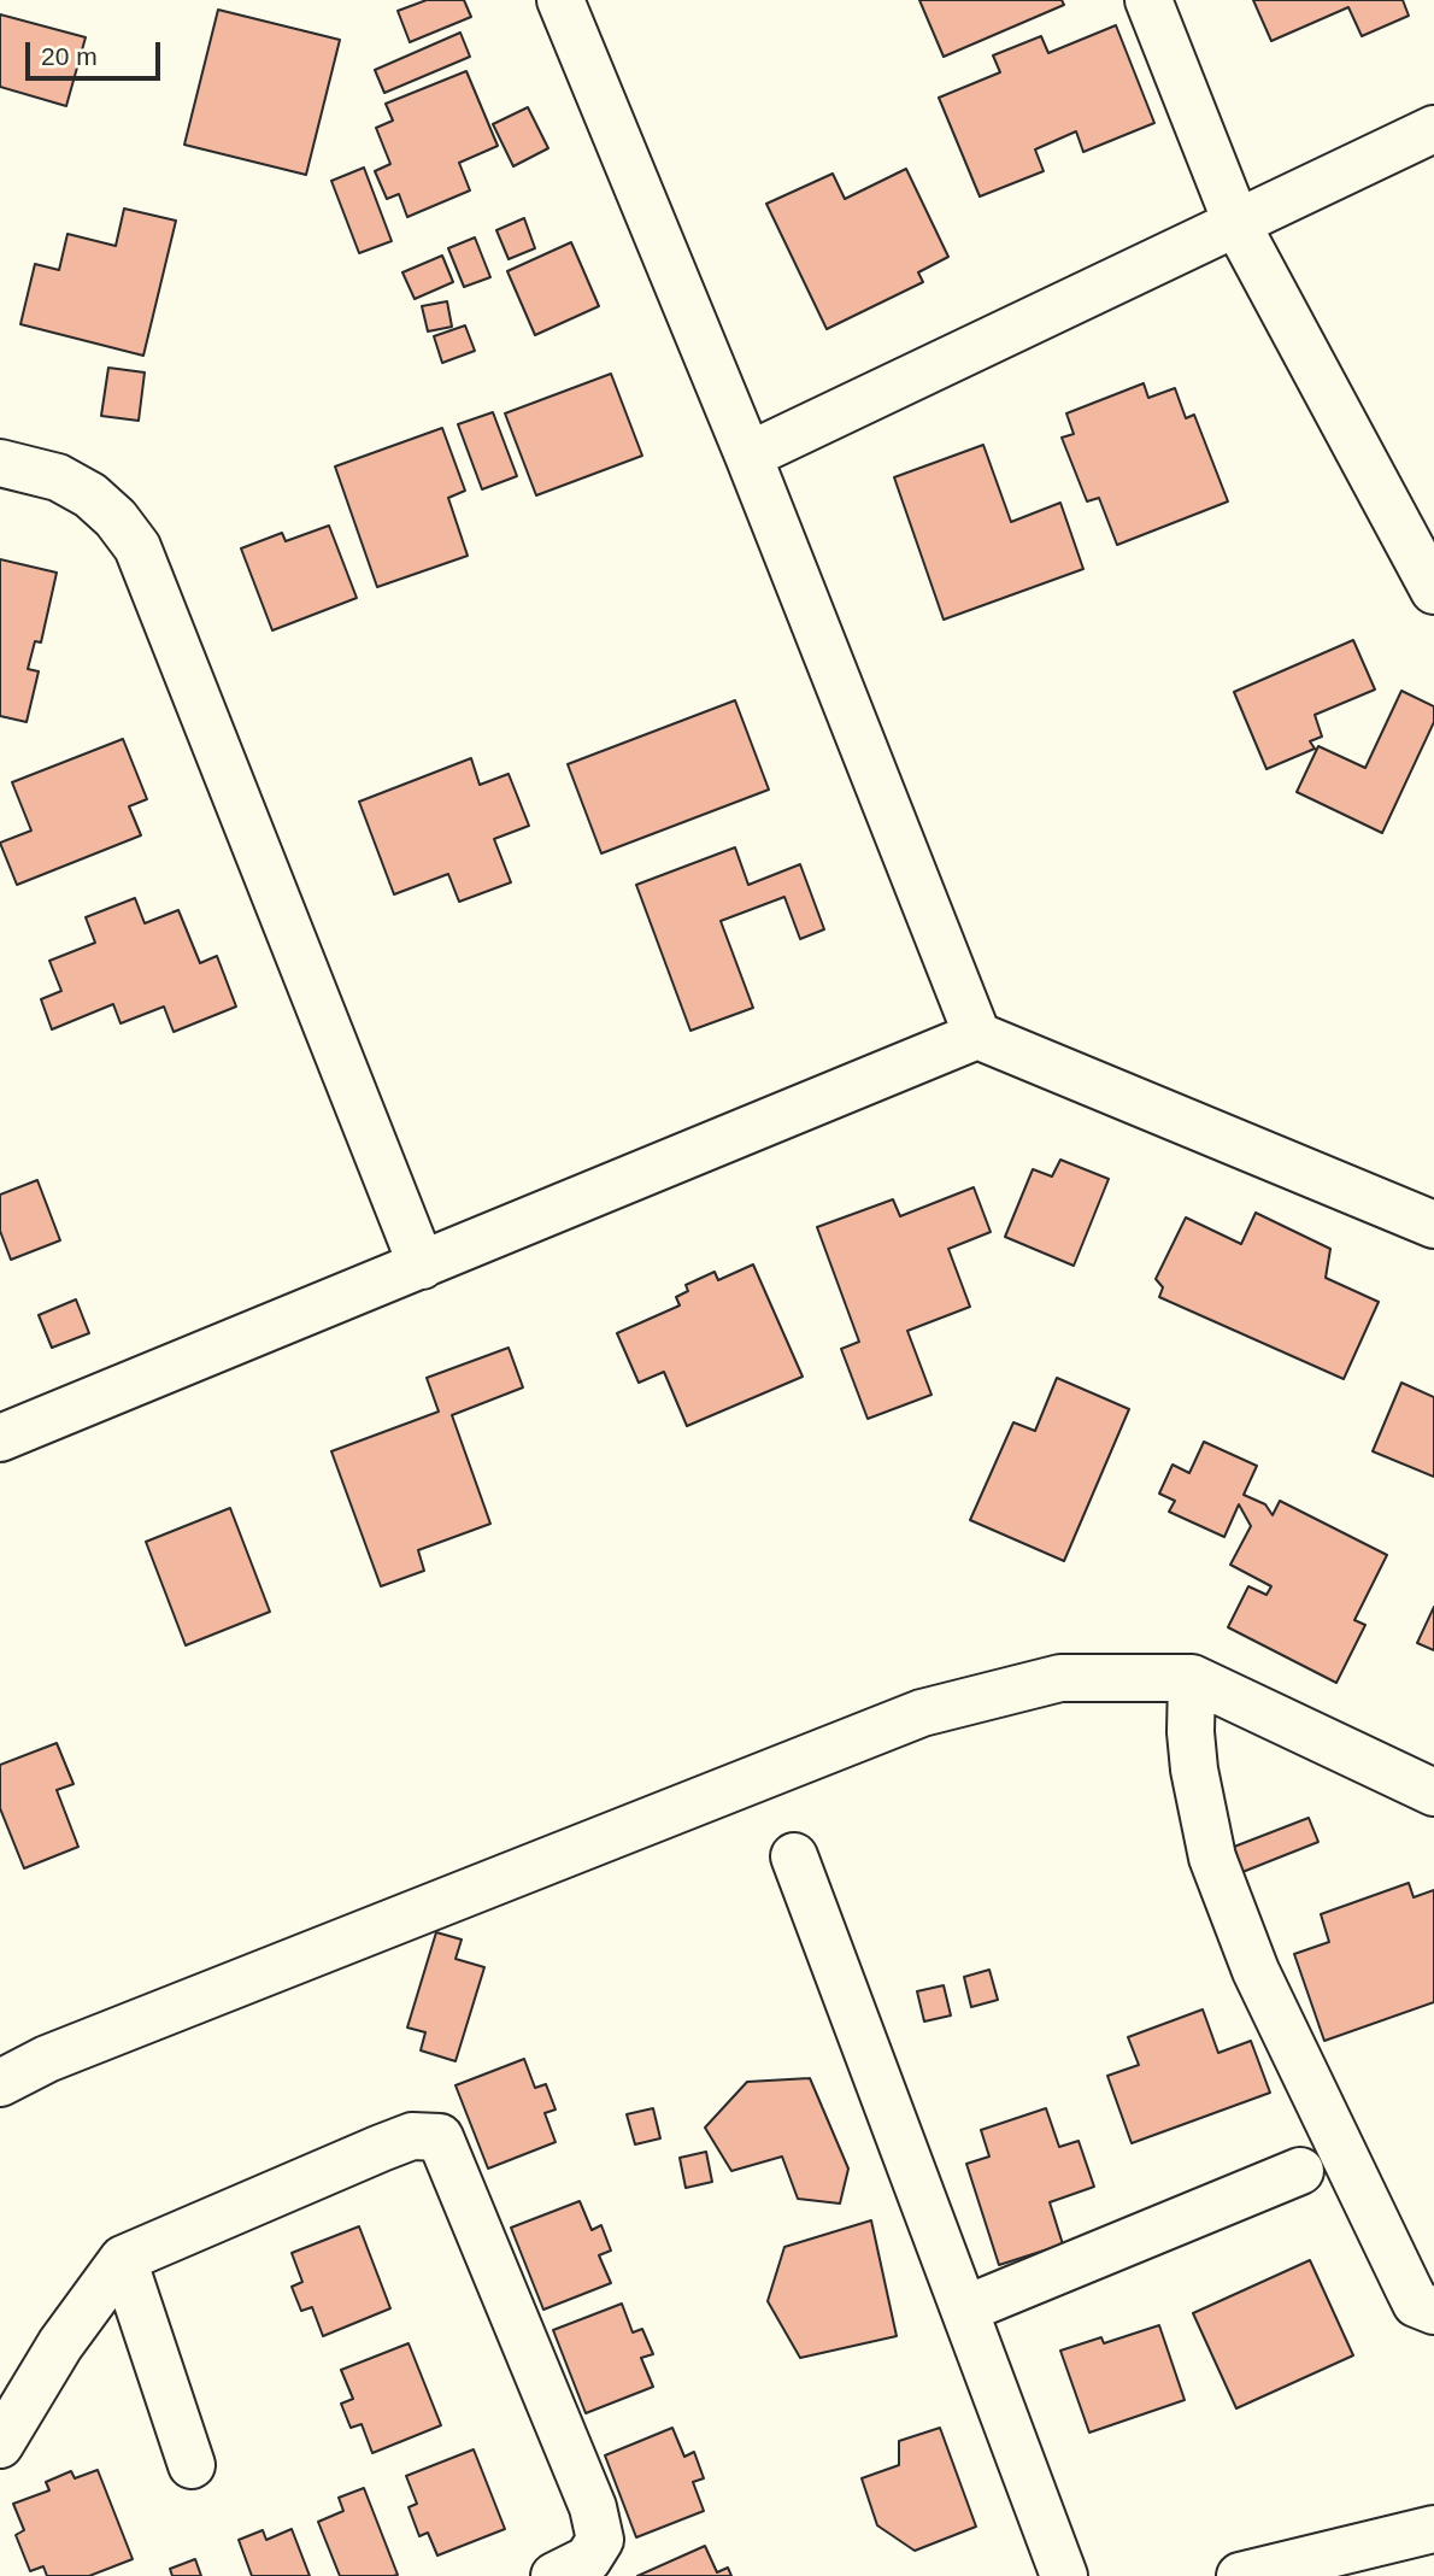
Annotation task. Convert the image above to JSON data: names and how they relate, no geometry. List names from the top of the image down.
{
  "scale_bar": "20 m"
}
